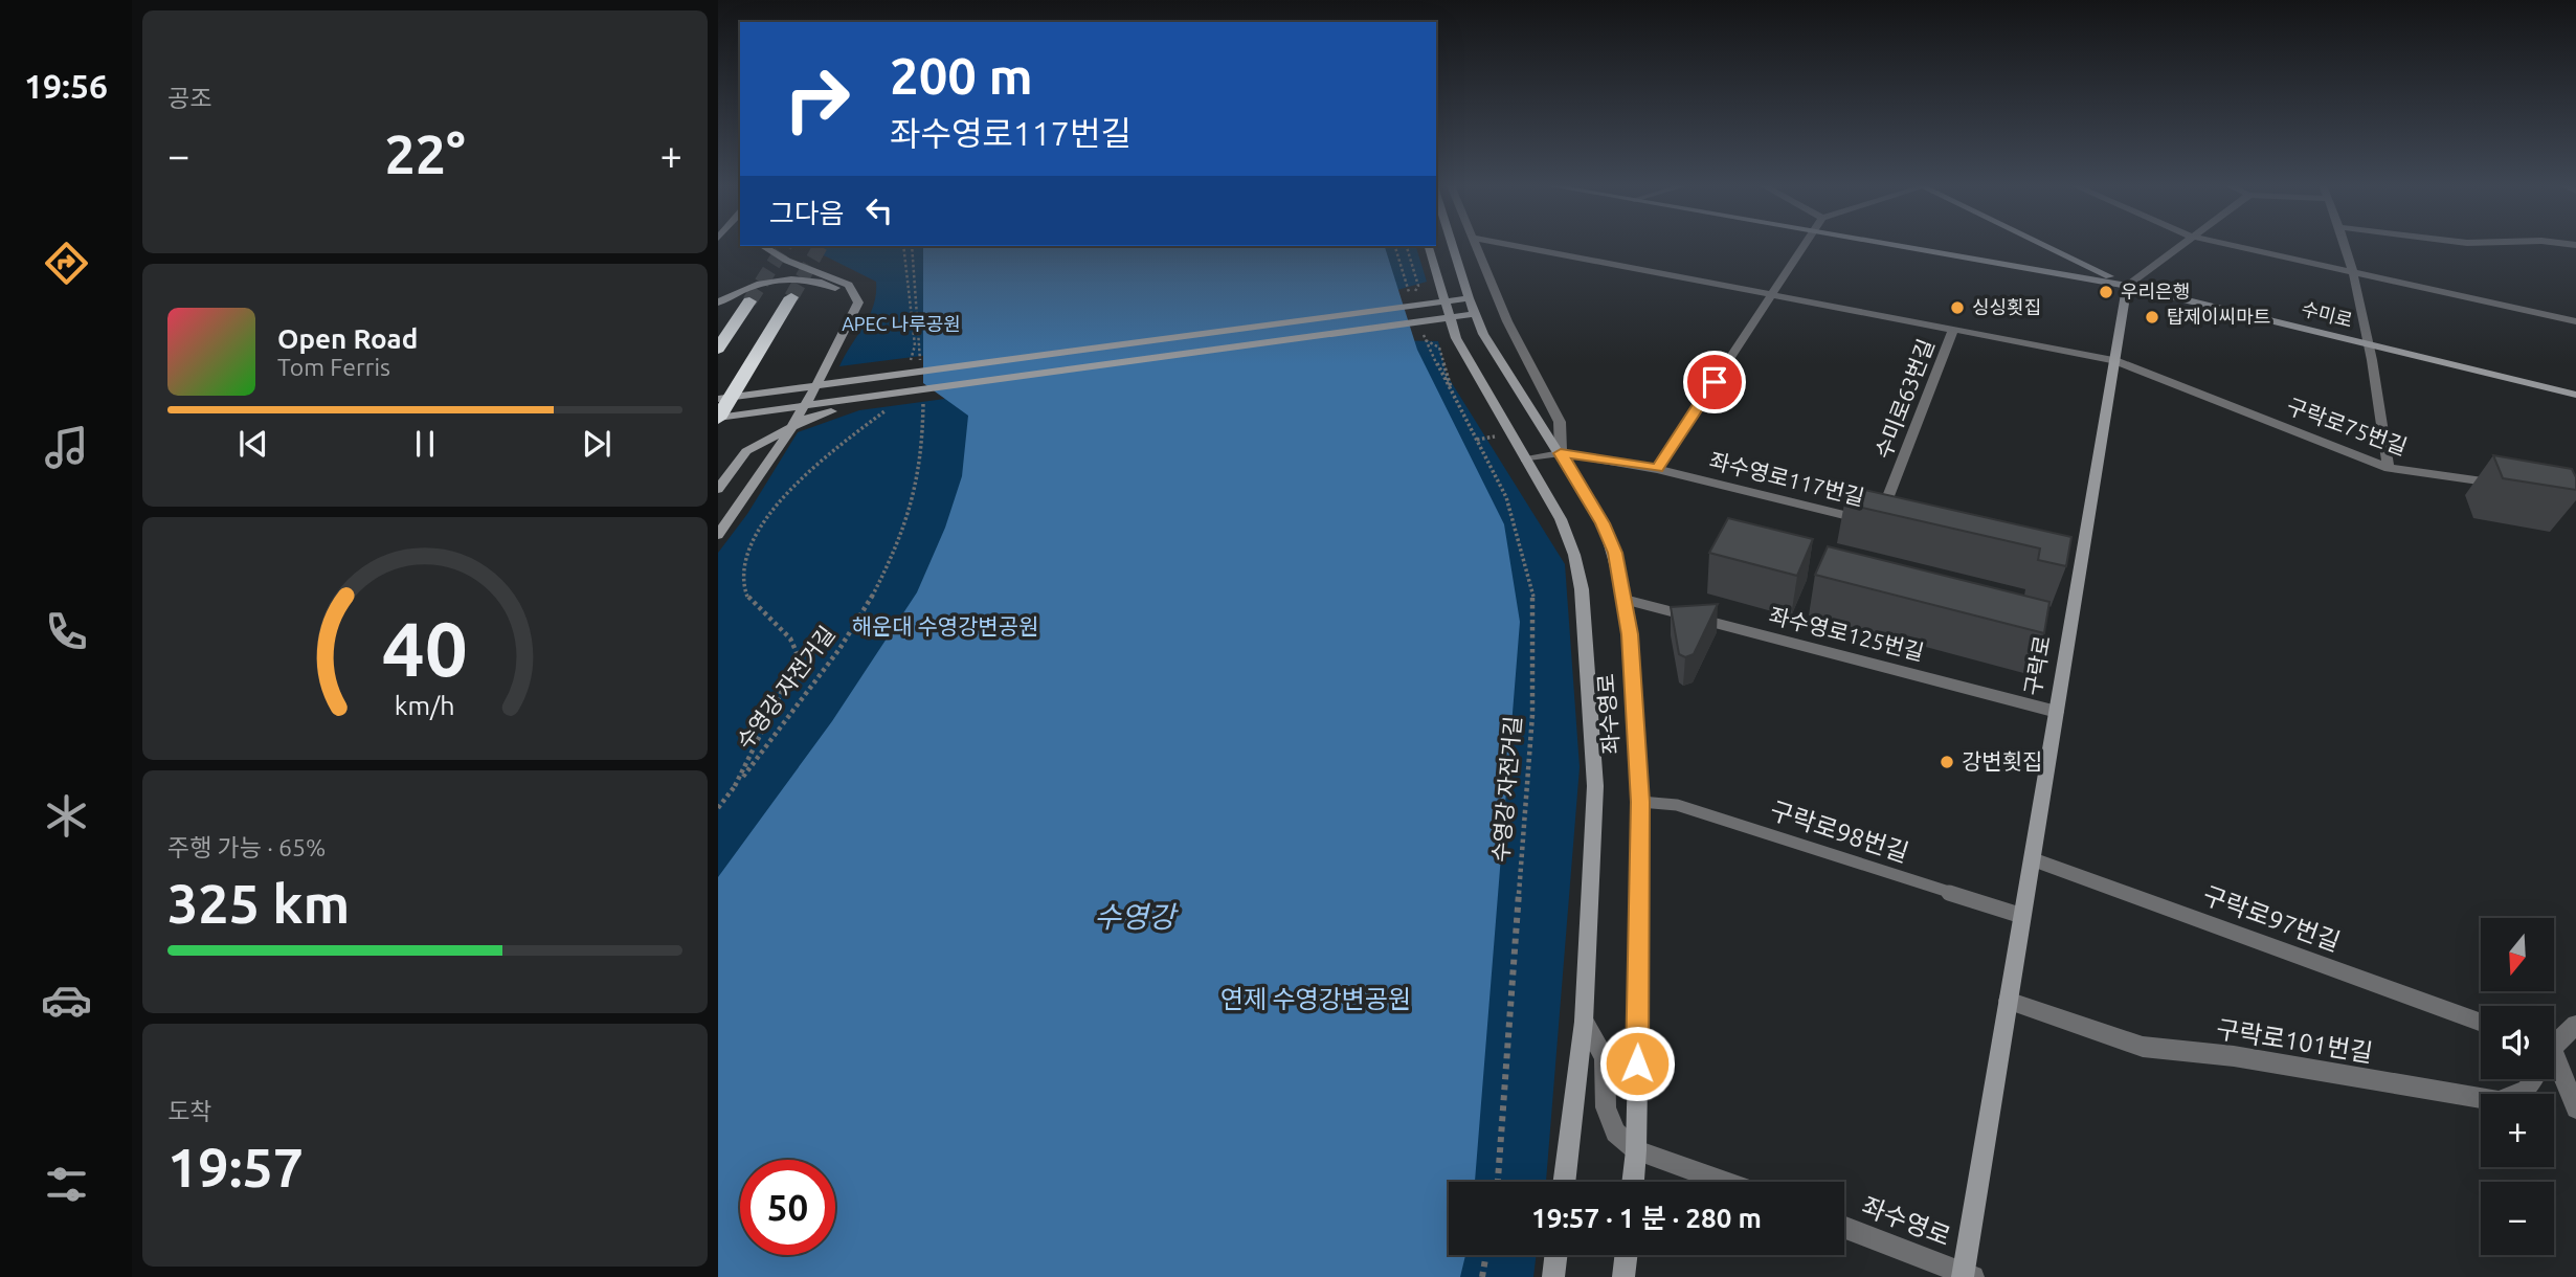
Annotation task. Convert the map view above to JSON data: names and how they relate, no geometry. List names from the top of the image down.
{
  "streets": {
    "main road": ["수미로", "구락로", "좌수영로"],
    "street": [
      "수미로63번길",
      "구락로75번길",
      "좌수영로117번길",
      "좌수영로125번길",
      "구락로97번길",
      "구락로101번길"
    ],
    "lane": ["구락로98번길"],
    "path": ["수영강 자전거길"]
  },
  "crossings": [
    ["수미로", "구락로"],
    ["수미로63번길", "구락로75번길"],
    ["수미로63번길", "좌수영로117번길"],
    ["구락로75번길", "구락로"],
    ["좌수영로117번길", "좌수영로"],
    ["좌수영로125번길", "구락로"],
    ["좌수영로125번길", "좌수영로"],
    ["구락로", "좌수영로"],
    ["구락로", "구락로98번길"],
    ["구락로", "구락로97번길"],
    ["구락로", "구락로101번길"],
    ["좌수영로", "구락로98번길"]
  ],
  "water": ["수영강"],
  "parks": ["APEC 나루공원", "해운대 수영강변공원", "연제 수영강변공원"],
  "places": [
    "우리은행",
    "싱싱횟집",
    "탑제이씨마트",
    "강변횟집"
  ],
  "north": "bottom",
  "page": {
    "tabs": "19:56",
    "tile": [
      "공조",
      ["주행 가능 · 65%", "325 km"],
      ["도착", "19:57"]
    ],
    "turn": ["200 m", "좌수영로117번길"],
    "heat": ["−", "22°", "+"],
    "then": "그다음",
    "song": ["Open Road", "Tom Ferris"],
    "map_buttons": ["+", "−"],
    "limit": "50",
    "trip": "19:57 · 1 분 · 280 m",
    "gauge": ["40", "km/h"]
  }
}
